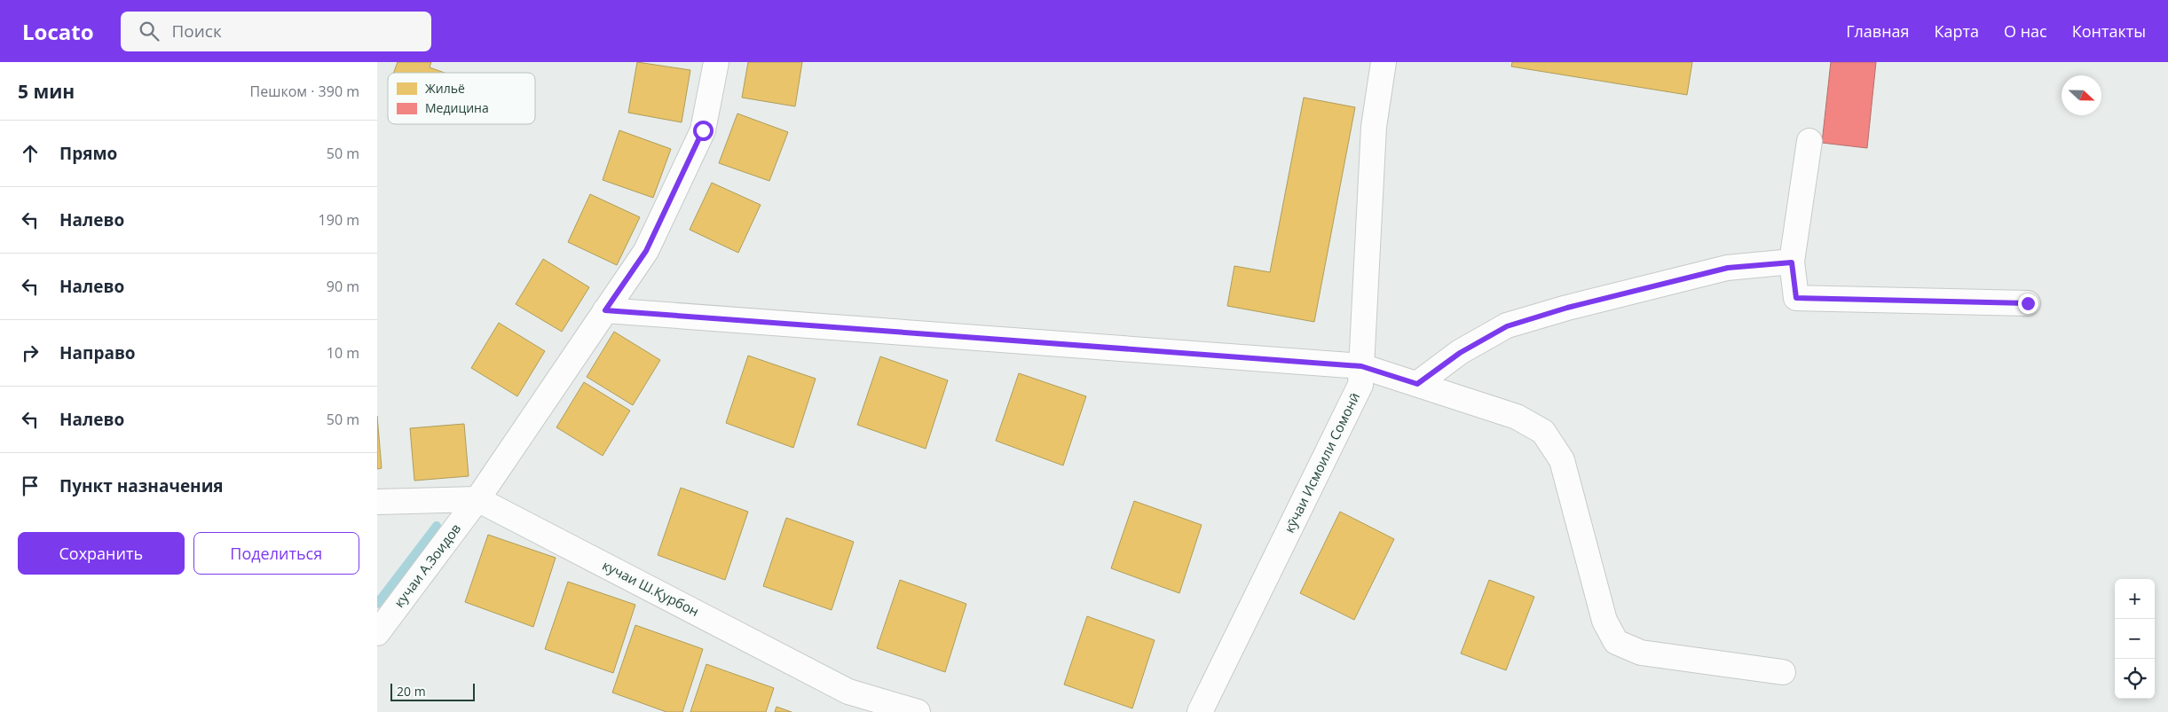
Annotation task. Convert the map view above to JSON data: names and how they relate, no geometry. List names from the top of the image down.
{
  "streets": {
    "street": ["кӯчаи Исмоили Сомонӣ", "кучаи А.Зоидов", "кучаи Ш.Қурбон"]
  },
  "crossings": [
    ["кучаи А.Зоидов", "кучаи Ш.Қурбон"]
  ],
  "legend": ["Жильё", "Медицина"],
  "scale_bar": "20 m",
  "north": "right",
  "page": {
    "header": "Locato",
    "search": "Поиск",
    "nav": [
      "Главная",
      "Карта",
      "О нас",
      "Контакты"
    ],
    "heading": ["5 мин", "Пешком · 390 m"],
    "list": [
      ["Прямо", "50 m"],
      ["Налево", "190 m"],
      ["Налево", "90 m"],
      ["Направо", "10 m"],
      ["Налево", "50 m"],
      "Пункт назначения"
    ],
    "buttons": ["Сохранить", "Поделиться"],
    "map_buttons": ["+", "−"],
    "scale": "20 m"
  }
}
